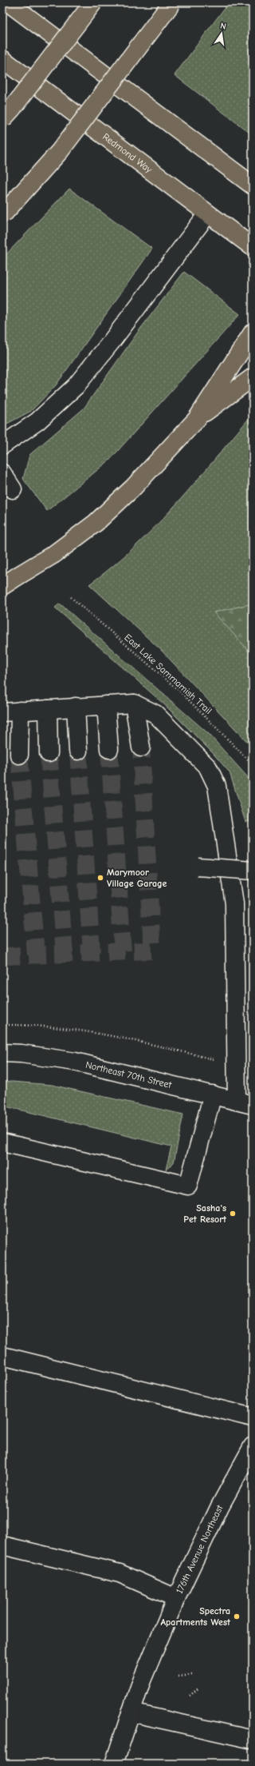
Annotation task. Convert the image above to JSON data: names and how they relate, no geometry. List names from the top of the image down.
{
  "streets": {
    "main road": ["Redmond Way"],
    "street": ["Northeast 70th Street", "176th Avenue Northeast"],
    "path": ["East Lake Sammamish Trail"]
  },
  "places": ["Marymoor Village Garage", "Sasha's Pet Resort", "Spectra Apartments West"],
  "north": "top"
}
